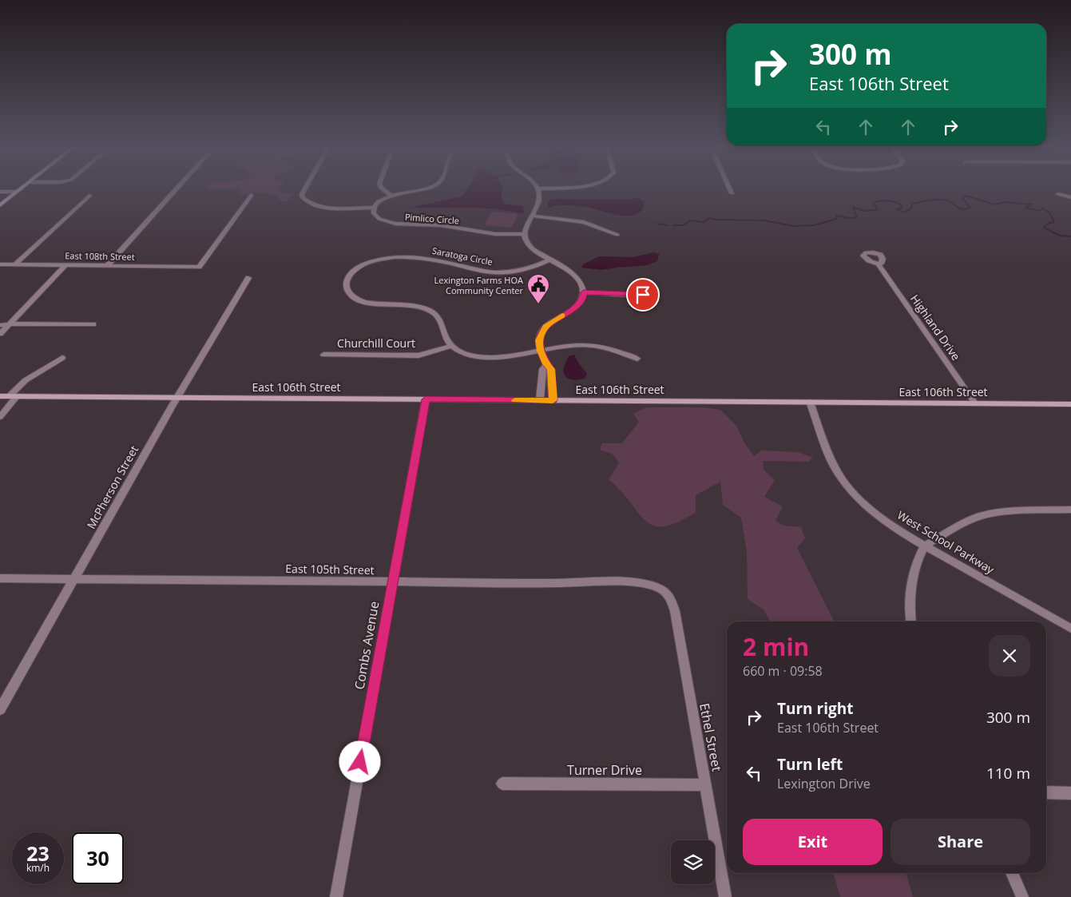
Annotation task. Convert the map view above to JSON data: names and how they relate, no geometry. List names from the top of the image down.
{
  "streets": {
    "street": [
      "Pimlico Circle",
      "East 108th Street",
      "Saratoga Circle",
      "Highland Drive",
      "Churchill Court",
      "East 106th Street",
      "McPherson Street",
      "West School Parkway",
      "East 105th Street",
      "Combs Avenue",
      "Ethel Street",
      "Turner Drive"
    ]
  },
  "crossings": [
    ["Saratoga Circle", "Churchill Court"],
    ["Highland Drive", "East 106th Street"],
    ["East 106th Street", "McPherson Street"],
    ["East 106th Street", "West School Parkway"],
    ["East 106th Street", "Combs Avenue"],
    ["McPherson Street", "East 105th Street"],
    ["East 105th Street", "Combs Avenue"],
    ["East 105th Street", "Ethel Street"],
    ["Ethel Street", "Turner Drive"]
  ],
  "places": {
    "public building": ["Lexington Farms HOA Community Center"]
  },
  "page": {
    "turn": ["300 m", "East 106th Street"],
    "heading": ["2 min", "660 m · 09:58"],
    "list": [
      {
        "name": "Turn right",
        "note": "East 106th Street",
        "value": "300 m"
      },
      {
        "name": "Turn left",
        "note": "Lexington Drive",
        "value": "110 m"
      }
    ],
    "buttons": ["Exit", "Share"],
    "speed": "23 km/h",
    "limit": "30"
  }
}
